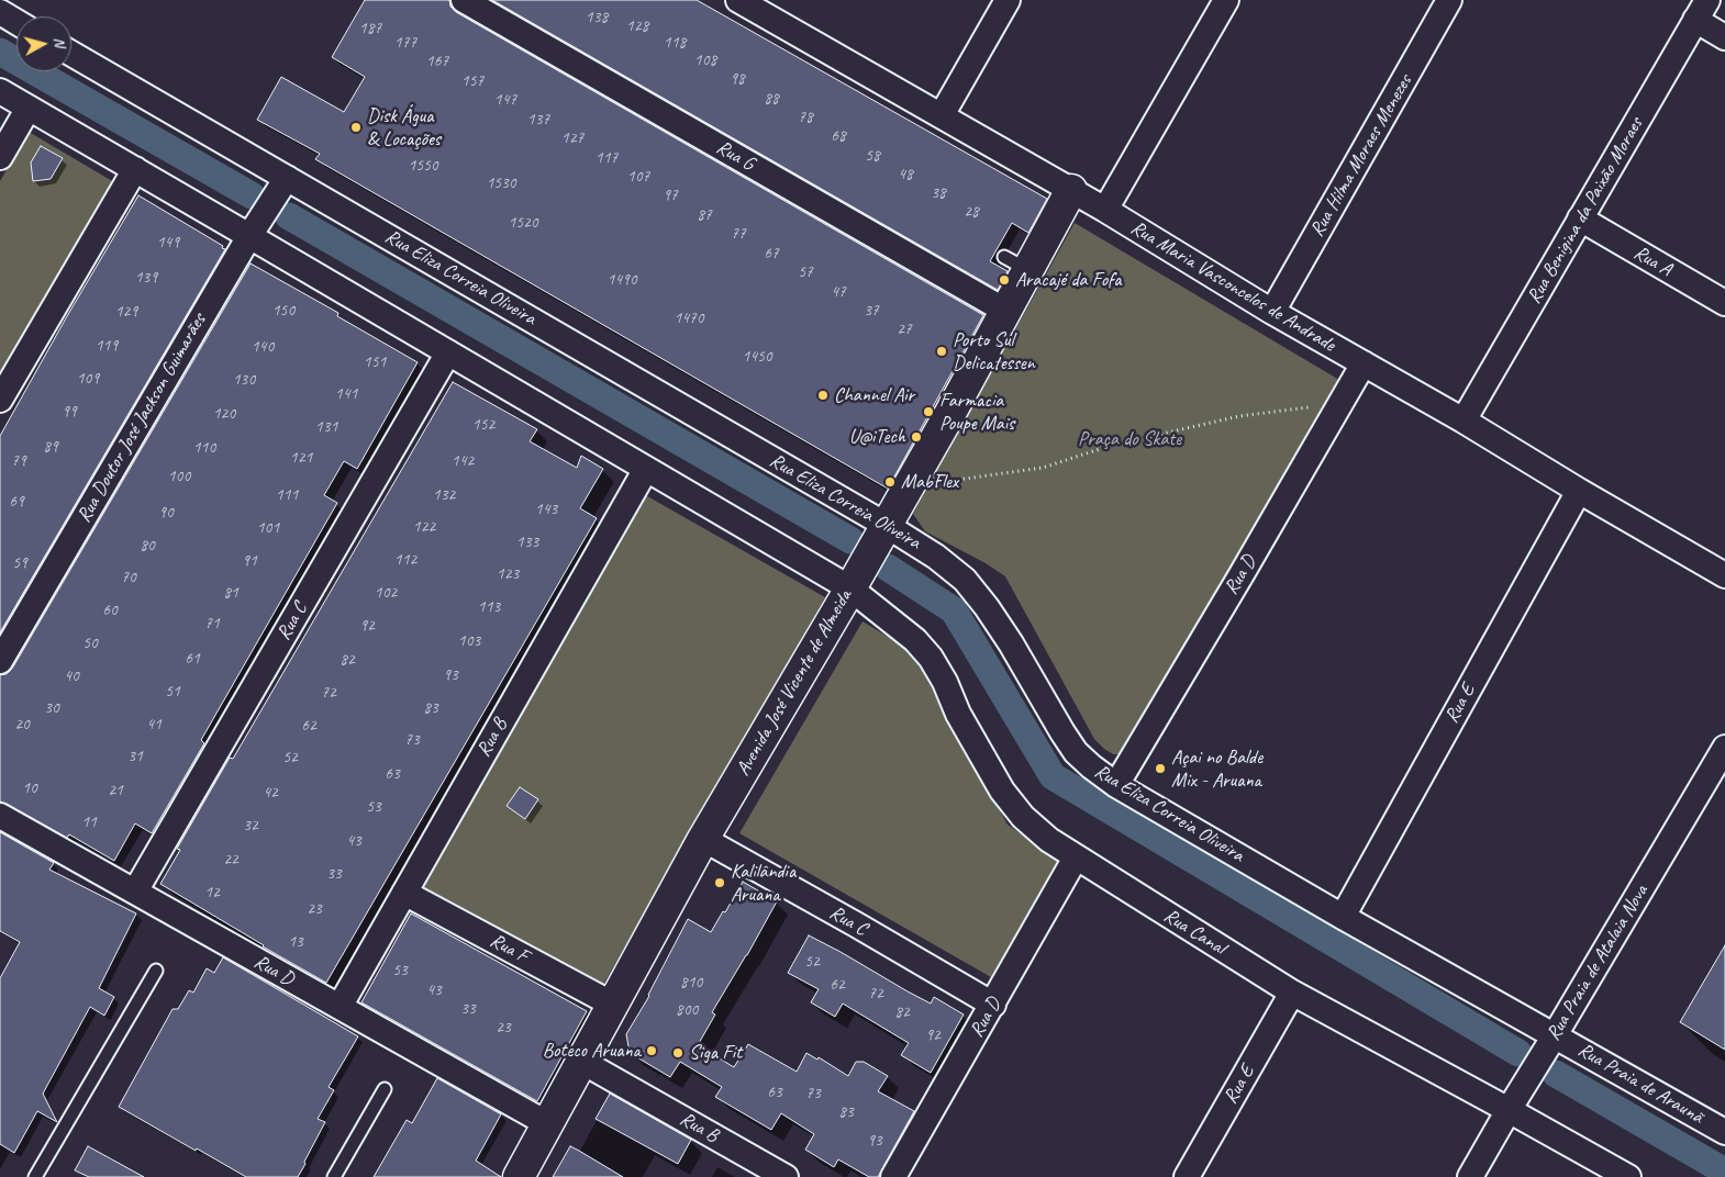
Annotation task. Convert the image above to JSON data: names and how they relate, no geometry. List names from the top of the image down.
{
  "streets": {
    "street": [
      "Rua G",
      "Rua Hilma Moraes Menezes",
      "Rua Benigina da Paixão Moraes",
      "Rua A",
      "Rua Eliza Correia Oliveira",
      "Rua Maria Vasconcelos de Andrade",
      "Rua Doutor José Jackson Guimarães",
      "Rua D",
      "Rua C",
      "Avenida José Vicente de Almeida",
      "Rua E",
      "Rua B",
      "Rua Canal",
      "Rua F",
      "Rua Praia de Atalaia Nova",
      "Rua Praia de Araunã"
    ]
  },
  "crossings": [
    ["Rua G", "Avenida José Vicente de Almeida"],
    ["Rua Hilma Moraes Menezes", "Rua Maria Vasconcelos de Andrade"],
    ["Rua Benigina da Paixão Moraes", "Rua A"],
    ["Rua Benigina da Paixão Moraes", "Rua Maria Vasconcelos de Andrade"],
    ["Rua Eliza Correia Oliveira", "Rua Doutor José Jackson Guimarães"],
    ["Rua Eliza Correia Oliveira", "Rua D"],
    ["Rua Eliza Correia Oliveira", "Avenida José Vicente de Almeida"],
    ["Rua Eliza Correia Oliveira", "Rua E"],
    ["Rua Eliza Correia Oliveira", "Rua Praia de Atalaia Nova"],
    ["Rua Eliza Correia Oliveira", "Rua Praia de Araunã"],
    ["Rua Maria Vasconcelos de Andrade", "Rua D"],
    ["Rua Maria Vasconcelos de Andrade", "Avenida José Vicente de Almeida"],
    ["Rua Maria Vasconcelos de Andrade", "Rua E"],
    ["Rua D", "Rua C"],
    ["Rua D", "Avenida José Vicente de Almeida"],
    ["Rua D", "Rua B"],
    ["Rua D", "Rua Canal"],
    ["Rua C", "Avenida José Vicente de Almeida"],
    ["Avenida José Vicente de Almeida", "Rua B"],
    ["Avenida José Vicente de Almeida", "Rua Canal"],
    ["Avenida José Vicente de Almeida", "Rua F"],
    ["Rua E", "Rua Canal"],
    ["Rua B", "Rua F"],
    ["Rua Canal", "Rua Praia de Atalaia Nova"],
    ["Rua Praia de Atalaia Nova", "Rua Praia de Araunã"]
  ],
  "parks": ["Praça do Skate"],
  "places": [
    "Disk Água & Locações",
    "Aracajé da Fofa",
    "Porto Sul Delicatessen",
    "Channel Air",
    "Farmacia Poupe Mais",
    "U@iTech",
    "MabFlex",
    "Açai no Balde Mix - Aruana",
    "Kalilândia Aruana",
    "Boteco Aruana",
    "Siga Fit"
  ],
  "house_numbers": [
    "138",
    "128",
    "187",
    "177",
    "118",
    "108",
    "167",
    "98",
    "157",
    "88",
    "147",
    "78",
    "137",
    "68",
    "127",
    "58",
    "117",
    "1550",
    "48",
    "107",
    "1530",
    "38",
    "97",
    "28",
    "87",
    "1520",
    "77",
    "149",
    "67",
    "57",
    "139",
    "1490",
    "47",
    "150",
    "37",
    "129",
    "1470",
    "27",
    "119",
    "140",
    "1450",
    "151",
    "109",
    "130",
    "141",
    "99",
    "120",
    "152",
    "131",
    "89",
    "110",
    "121",
    "79",
    "142",
    "100",
    "111",
    "132",
    "69",
    "143",
    "90",
    "122",
    "101",
    "133",
    "80",
    "112",
    "91",
    "59",
    "123",
    "70",
    "81",
    "102",
    "113",
    "60",
    "71",
    "92",
    "103",
    "50",
    "61",
    "82",
    "93",
    "40",
    "51",
    "72",
    "30",
    "83",
    "20",
    "41",
    "62",
    "73",
    "31",
    "52",
    "63",
    "10",
    "21",
    "42",
    "53",
    "11",
    "32",
    "43",
    "22",
    "33",
    "12",
    "23",
    "13",
    "52",
    "53",
    "810",
    "62",
    "43",
    "72",
    "33",
    "800",
    "82",
    "23",
    "92",
    "63",
    "73",
    "83",
    "93"
  ],
  "north": "right"
}
